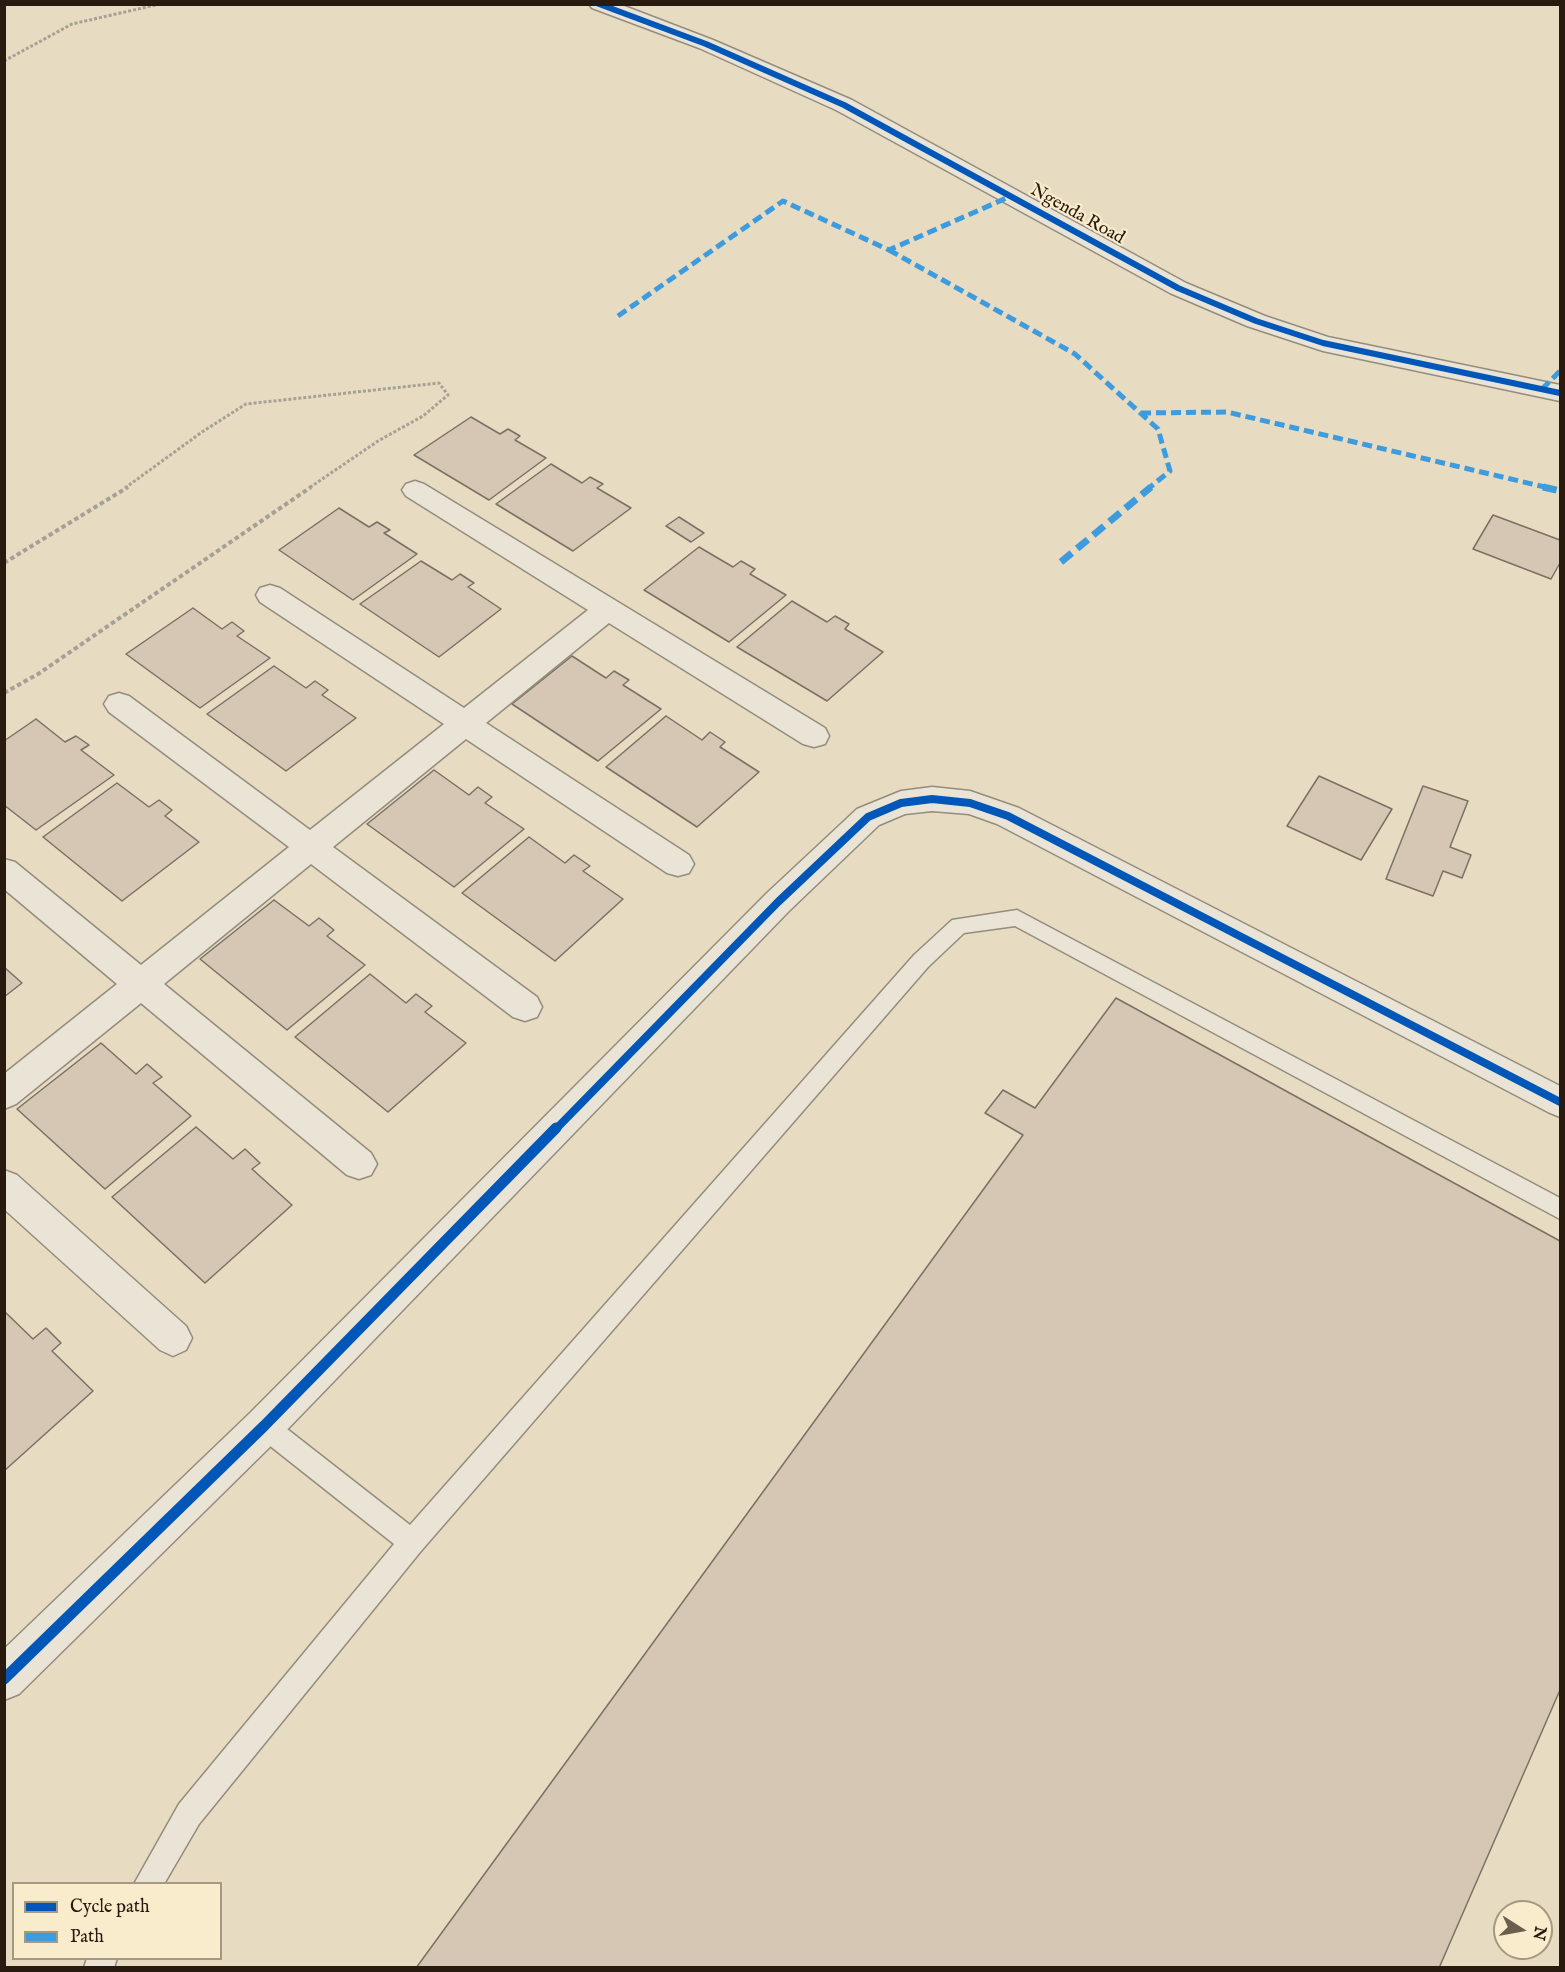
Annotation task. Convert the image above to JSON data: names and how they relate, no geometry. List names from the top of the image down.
{
  "streets": {
    "street": ["Ngenda Road"]
  },
  "legend": ["Cycle path", "Path"],
  "north": "right"
}
